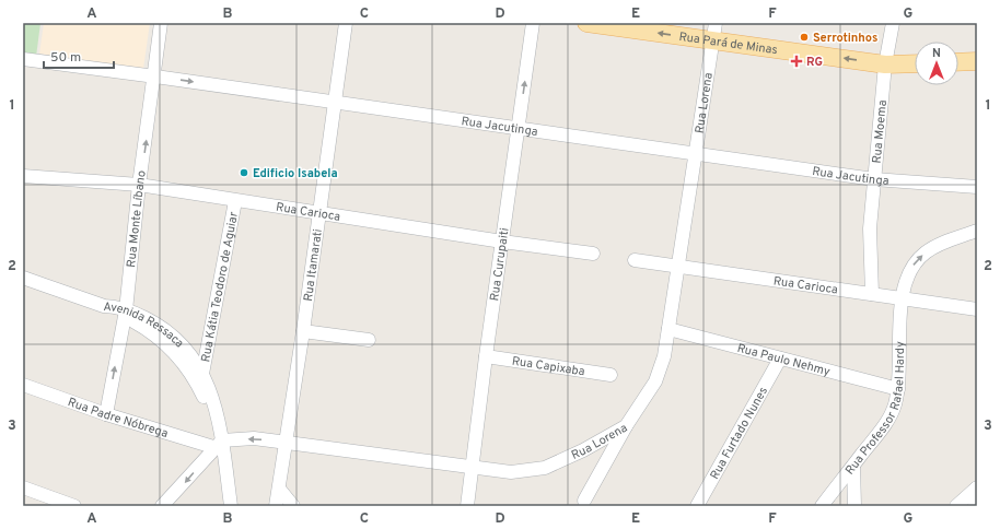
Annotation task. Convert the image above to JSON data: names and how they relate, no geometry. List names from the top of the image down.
{
  "streets": {
    "main road": ["Rua Pará de Minas"],
    "street": [
      "Rua Lorena",
      "Rua Jacutinga",
      "Rua Moema",
      "Rua Carioca",
      "Rua Monte Líbano",
      "Rua Itamarati",
      "Rua Curupaiti",
      "Rua Kátia Teodoro de Aguiar",
      "Avenida Ressaca",
      "Rua Paulo Nehmy",
      "Rua Capixaba",
      "Rua Professor Rafael Hardy",
      "Rua Padre Nóbrega",
      "Rua Furtado Nunes"
    ]
  },
  "crossings": [
    ["Rua Pará de Minas", "Rua Lorena"],
    ["Rua Pará de Minas", "Rua Moema"],
    ["Rua Lorena", "Rua Jacutinga"],
    ["Rua Lorena", "Rua Carioca"],
    ["Rua Lorena", "Rua Itamarati"],
    ["Rua Lorena", "Rua Curupaiti"],
    ["Rua Lorena", "Avenida Ressaca"],
    ["Rua Lorena", "Rua Paulo Nehmy"],
    ["Rua Lorena", "Rua Padre Nóbrega"],
    ["Rua Jacutinga", "Rua Moema"],
    ["Rua Jacutinga", "Rua Monte Líbano"],
    ["Rua Jacutinga", "Rua Itamarati"],
    ["Rua Jacutinga", "Rua Curupaiti"],
    ["Rua Moema", "Rua Carioca"],
    ["Rua Carioca", "Rua Monte Líbano"],
    ["Rua Carioca", "Rua Itamarati"],
    ["Rua Carioca", "Rua Curupaiti"],
    ["Rua Carioca", "Rua Kátia Teodoro de Aguiar"],
    ["Rua Carioca", "Rua Professor Rafael Hardy"],
    ["Rua Monte Líbano", "Avenida Ressaca"],
    ["Rua Monte Líbano", "Rua Padre Nóbrega"],
    ["Rua Curupaiti", "Rua Capixaba"],
    ["Rua Kátia Teodoro de Aguiar", "Avenida Ressaca"],
    ["Avenida Ressaca", "Rua Padre Nóbrega"],
    ["Rua Paulo Nehmy", "Rua Professor Rafael Hardy"],
    ["Rua Paulo Nehmy", "Rua Furtado Nunes"]
  ],
  "one_way": ["Rua Pará de Minas", "Rua Monte Líbano"],
  "places": {
    "other": ["Serrotinhos", "Edificio Isabela"],
    "health": ["RG"]
  },
  "scale_bar": "50 m",
  "north": "top",
  "grid": {
    "columns": [
      "A",
      "B",
      "C",
      "D",
      "E",
      "F",
      "G"
    ],
    "rows": ["1", "2", "3"]
  }
}
